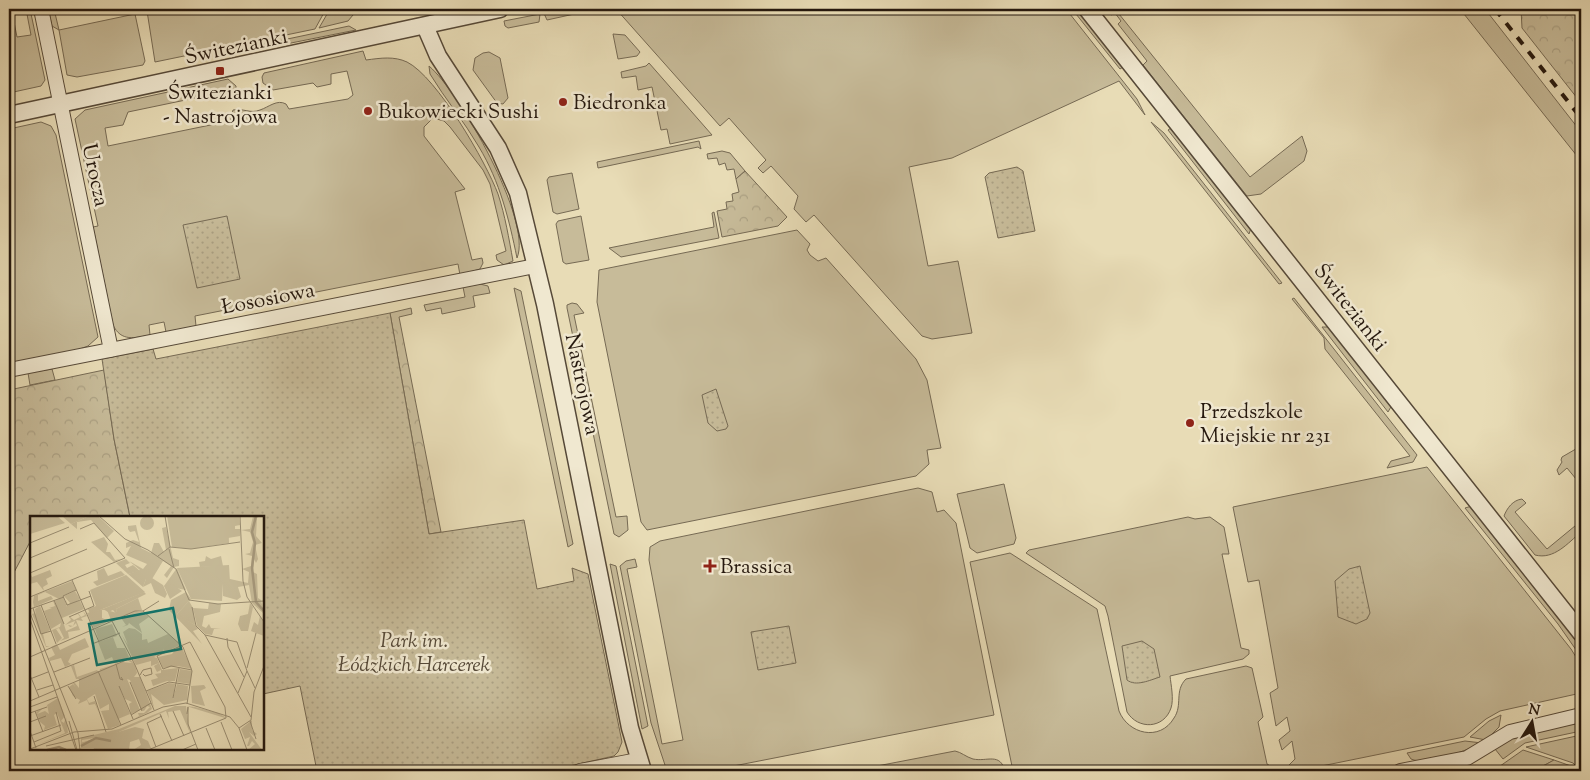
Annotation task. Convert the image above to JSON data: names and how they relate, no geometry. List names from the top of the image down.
{
  "streets": {
    "street": [
      "Świtezianki",
      "Urocza",
      "Łososiowa",
      "Nastrojowa"
    ]
  },
  "crossings": [
    ["Świtezianki", "Urocza"],
    ["Świtezianki", "Nastrojowa"],
    ["Urocza", "Łososiowa"],
    ["Łososiowa", "Nastrojowa"]
  ],
  "parks": ["Park im. Łódzkich Harcerek"],
  "places": {
    "transit": ["Świtezianki - Nastrojowa"],
    "other": ["Biedronka", "Bukowiecki Sushi", "Przedszkole Miejskie nr 231"],
    "health": ["Brassica"]
  },
  "north": "top"
}
